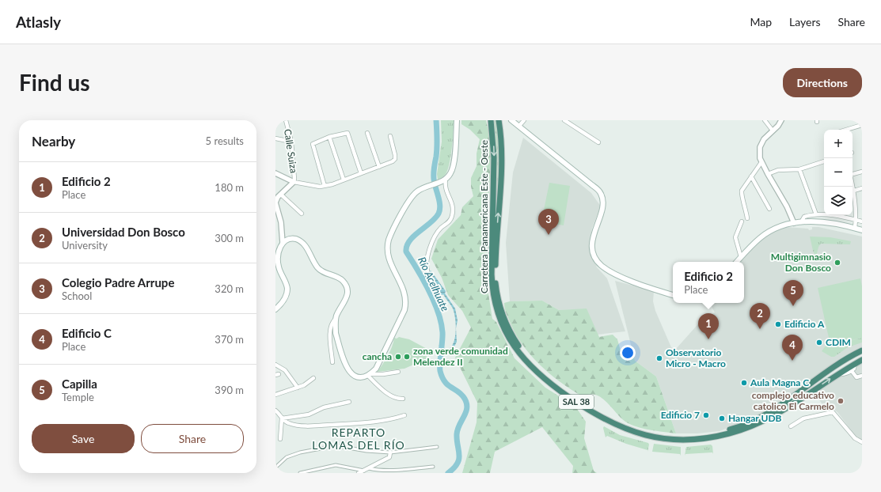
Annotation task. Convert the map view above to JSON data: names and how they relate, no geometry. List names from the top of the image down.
{
  "streets": {
    "highway": ["Carretera Panamericana Este - Oeste", "SAL 38"],
    "street": ["Calle Suiza"]
  },
  "districts": ["REPARTO LOMAS DEL RÍO"],
  "water": ["Río Acelhuate"],
  "places": [
    "Multigimnasio Don Bosco",
    "Edificio A",
    "CDIM",
    "cancha",
    "zona verde comunidad Melendez II",
    "Observatorio Micro - Macro",
    "Aula Magna C",
    "complejo educativo catolico El Carmelo",
    "Edificio 7",
    "Hangar UDB"
  ],
  "page": {
    "header": "Atlasly",
    "nav": ["Map", "Layers", "Share"],
    "buttons": [
      "Directions",
      ["Save", "Share"]
    ],
    "title": "Find us",
    "heading": ["Nearby", "5 results"],
    "map_buttons": ["+", "−"],
    "list": [
      {
        "mark": "1",
        "name": "Edificio 2",
        "note": "Place",
        "value": "180 m"
      },
      {
        "mark": "2",
        "name": "Universidad Don Bosco",
        "note": "University",
        "value": "300 m"
      },
      {
        "mark": "3",
        "name": "Colegio Padre Arrupe",
        "note": "School",
        "value": "320 m"
      },
      {
        "mark": "4",
        "name": "Edificio C",
        "note": "Place",
        "value": "370 m"
      },
      {
        "mark": "5",
        "name": "Capilla",
        "note": "Temple",
        "value": "390 m"
      }
    ],
    "pins": [
      "3",
      "5",
      "2",
      "1",
      "4"
    ],
    "popup": ["Edificio 2", "Place"]
  }
}
